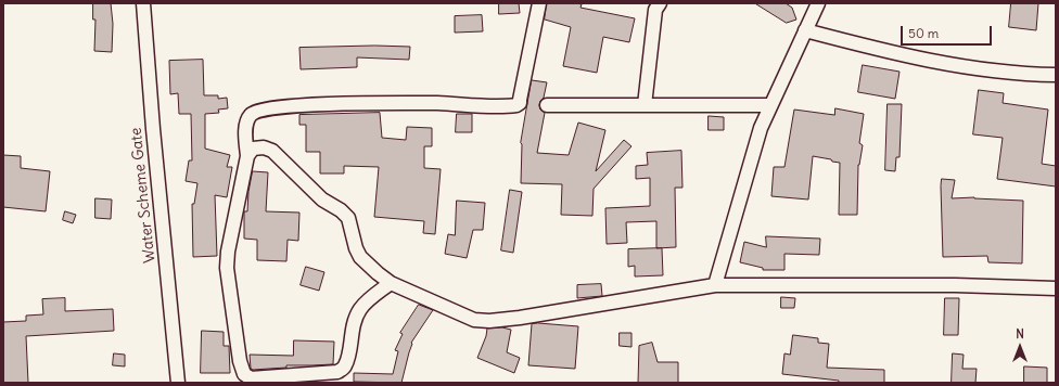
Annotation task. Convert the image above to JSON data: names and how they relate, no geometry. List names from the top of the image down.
{
  "streets": {
    "street": ["Water Scheme Gate"]
  },
  "scale_bar": "50 m",
  "north": "top"
}
